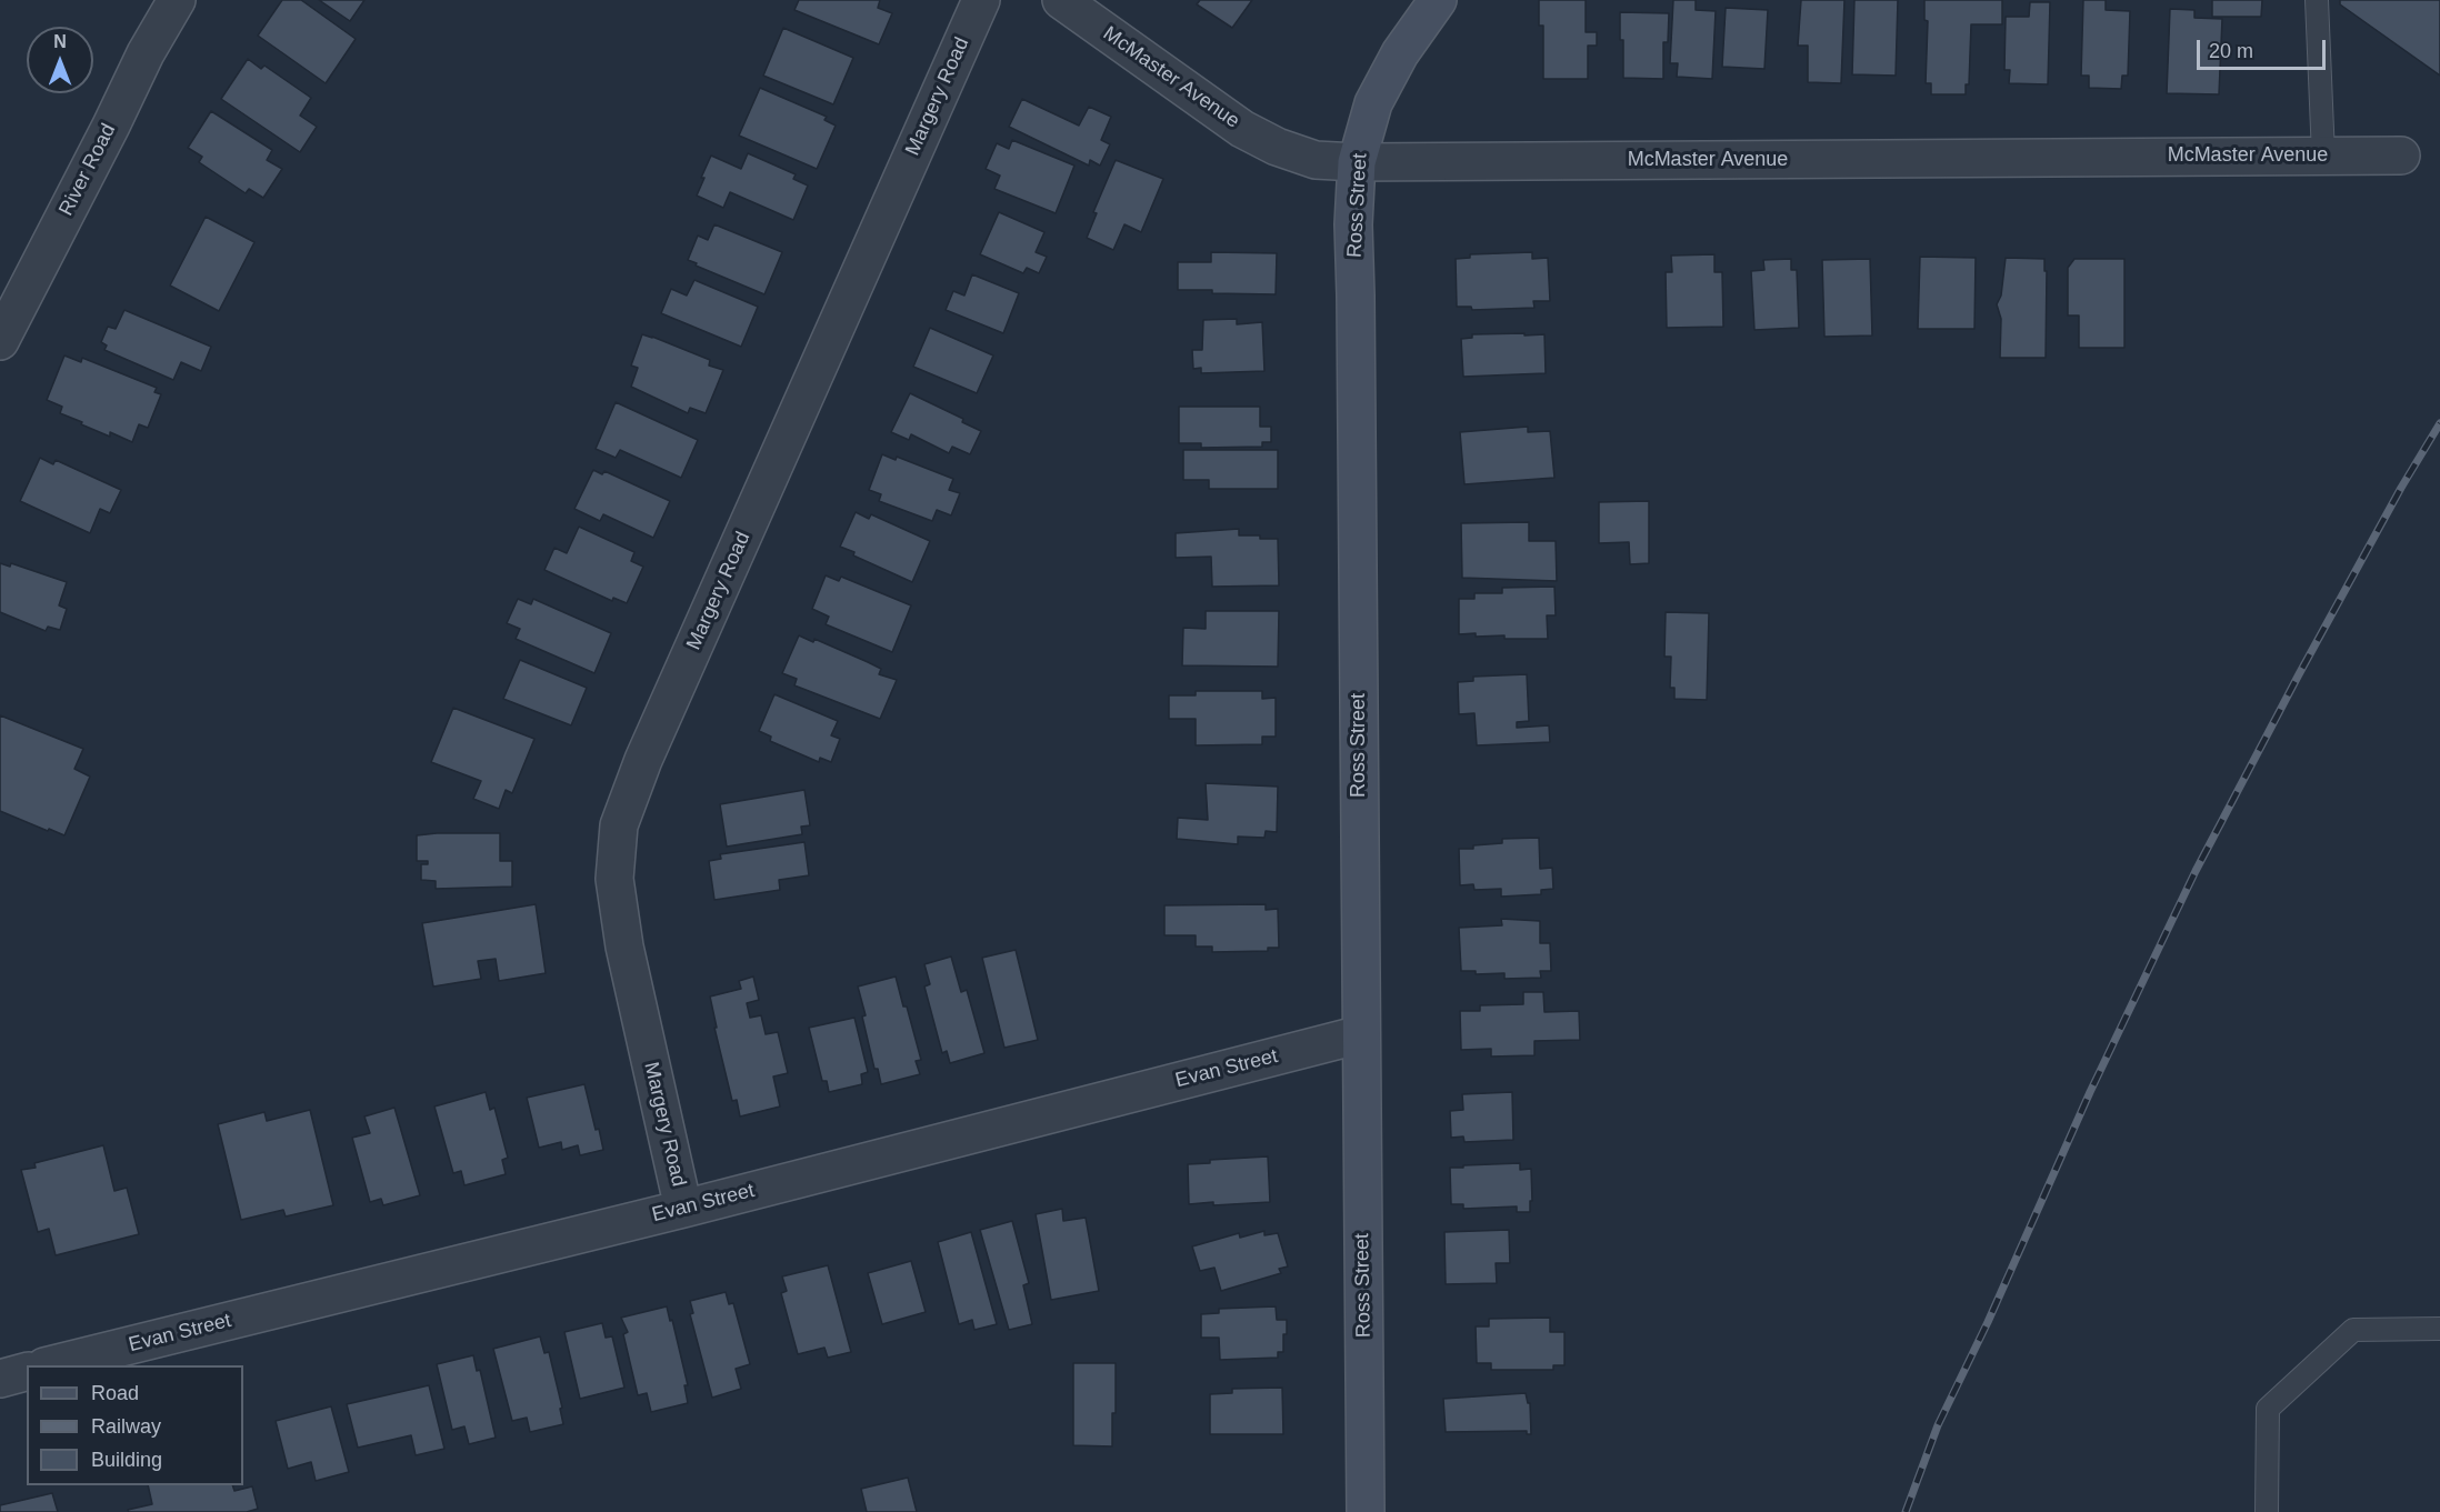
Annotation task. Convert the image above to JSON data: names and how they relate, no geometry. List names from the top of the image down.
{
  "streets": {
    "street": [
      "McMaster Avenue",
      "Margery Road",
      "River Road",
      "Ross Street",
      "Evan Street"
    ]
  },
  "crossings": [
    ["McMaster Avenue", "Ross Street"],
    ["Margery Road", "Evan Street"],
    ["Ross Street", "Evan Street"]
  ],
  "legend": ["Road", "Railway", "Building"],
  "scale_bar": "20 m",
  "north": "top"
}
